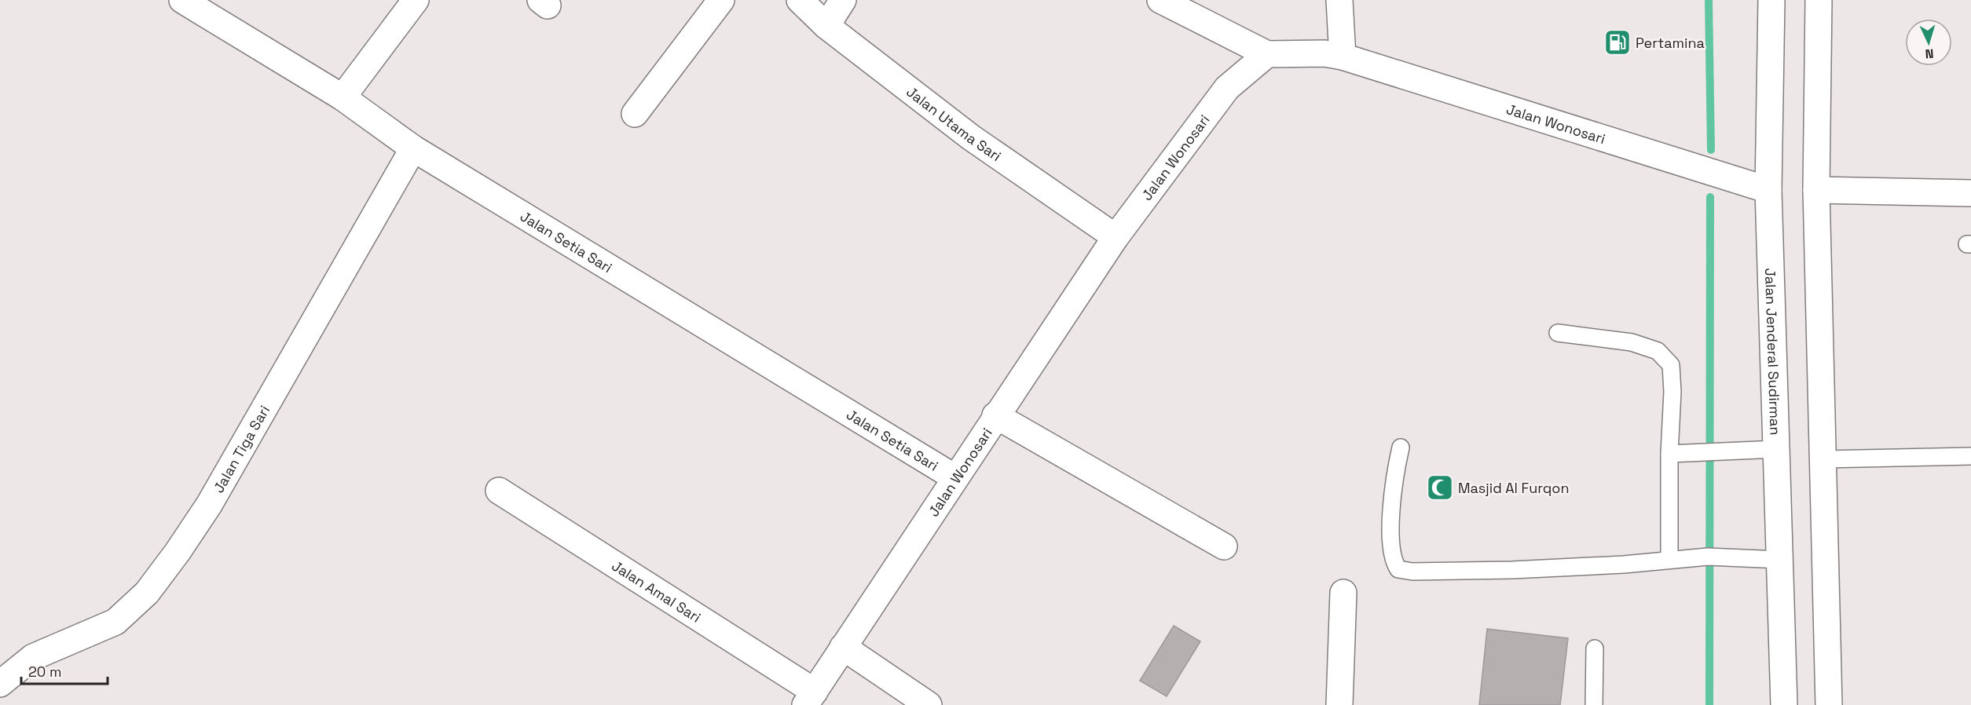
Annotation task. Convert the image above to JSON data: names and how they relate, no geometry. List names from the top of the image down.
{
  "streets": {
    "street": [
      "Jalan Wonosari",
      "Jalan Utama Sari",
      "Jalan Setia Sari",
      "Jalan Jenderal Sudirman",
      "Jalan Tiga Sari",
      "Jalan Amal Sari"
    ]
  },
  "crossings": [
    ["Jalan Wonosari", "Jalan Utama Sari"],
    ["Jalan Wonosari", "Jalan Setia Sari"],
    ["Jalan Wonosari", "Jalan Jenderal Sudirman"],
    ["Jalan Wonosari", "Jalan Amal Sari"],
    ["Jalan Setia Sari", "Jalan Tiga Sari"]
  ],
  "places": {
    "fuel station": ["Pertamina"],
    "mosque": ["Masjid Al Furqon"]
  },
  "scale_bar": "20 m",
  "north": "bottom"
}
